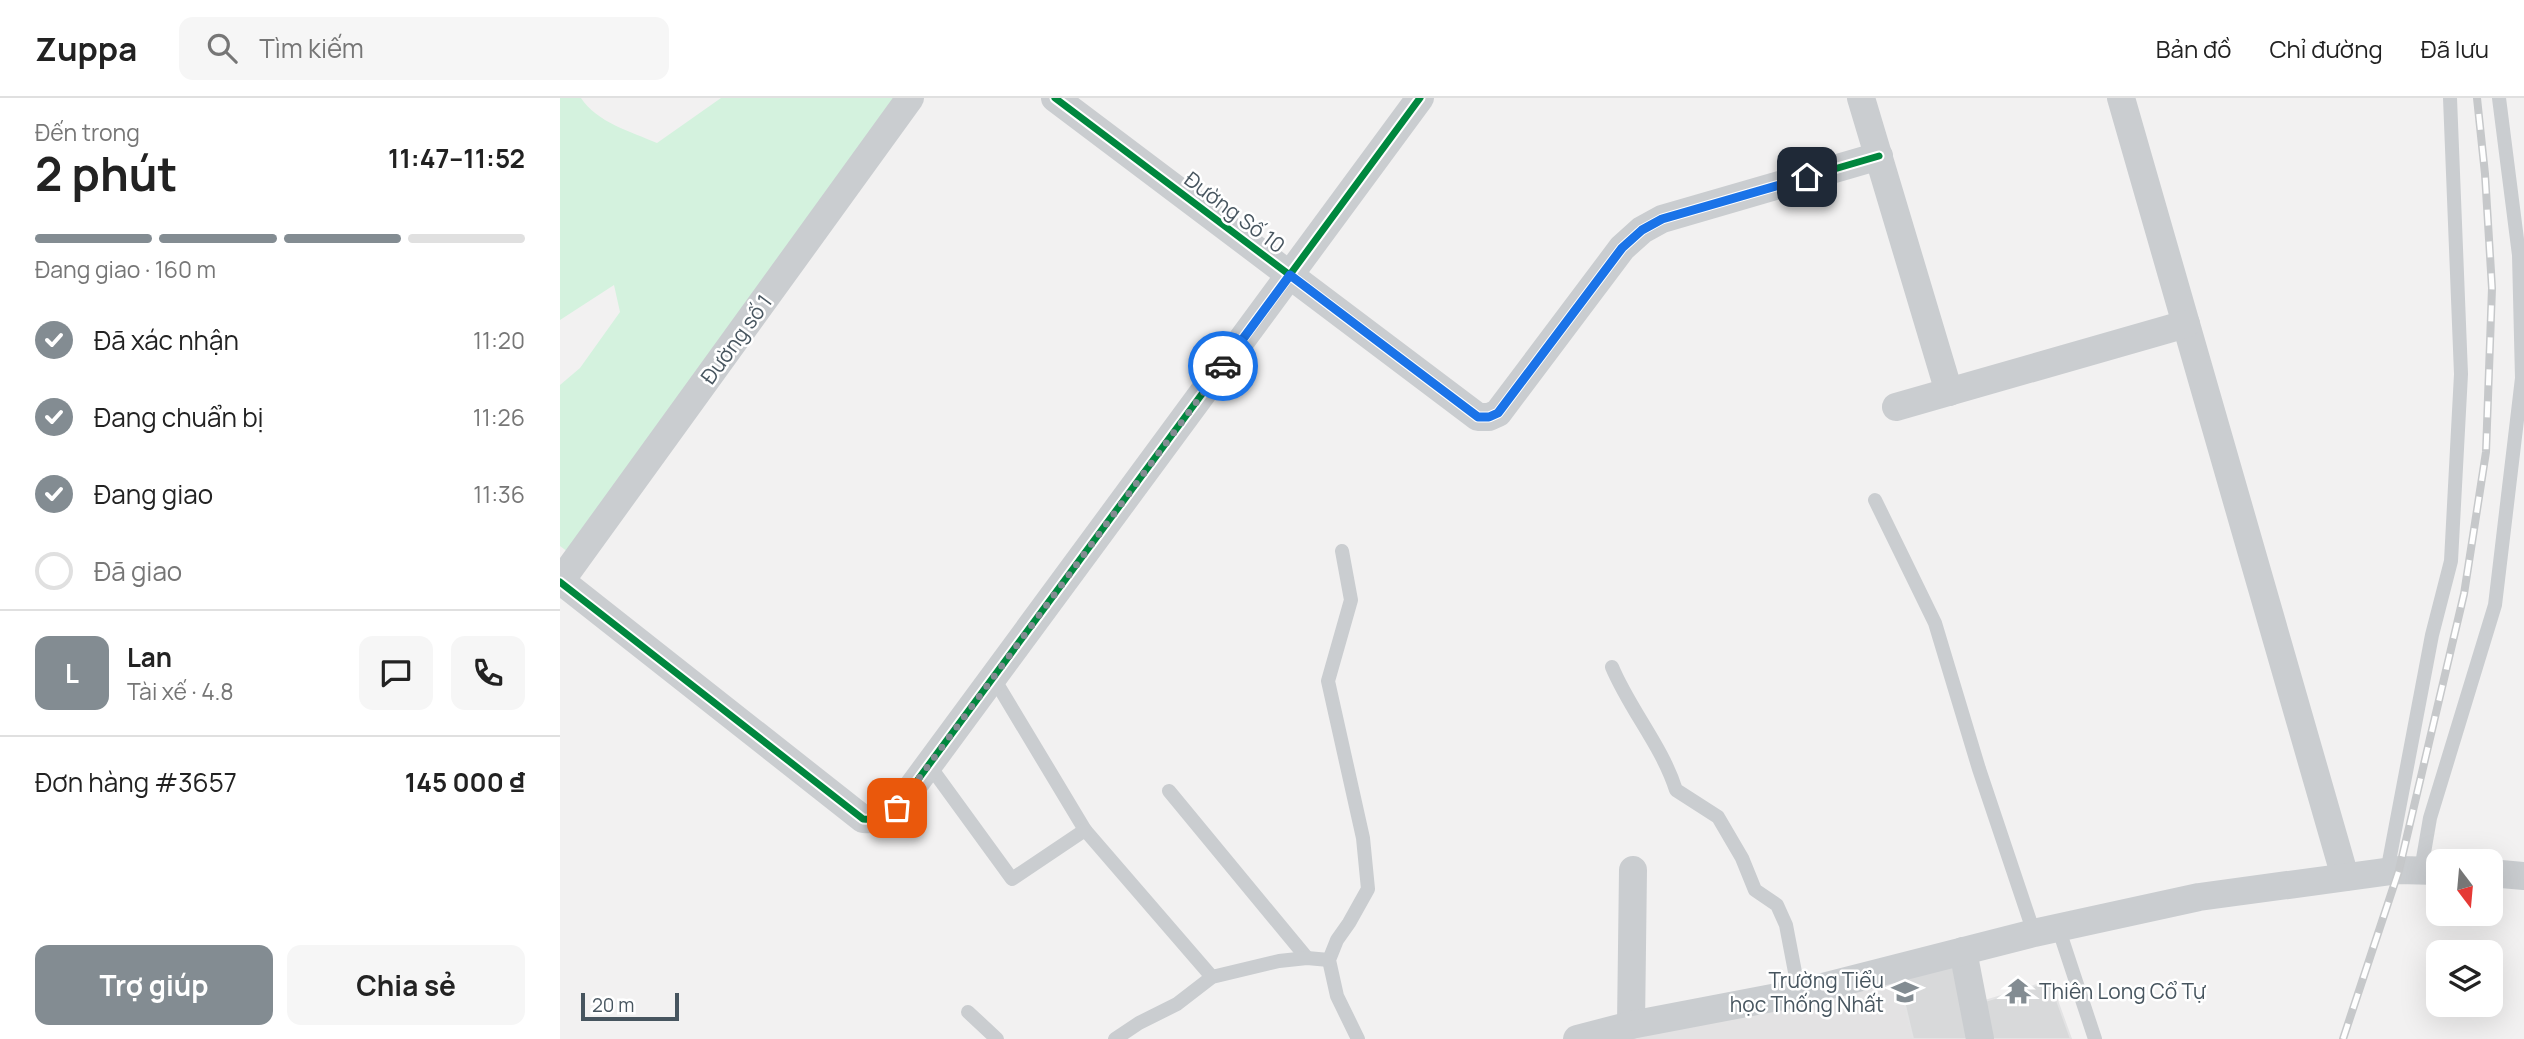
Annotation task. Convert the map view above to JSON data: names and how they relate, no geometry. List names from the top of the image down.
{
  "streets": {
    "street": ["Đường Số 10", "Đường số 1"]
  },
  "places": {
    "temple": ["Thiên Long Cổ Tự"],
    "school or university": ["Trường Tiểu học Thống Nhất"]
  },
  "scale_bar": "20 m",
  "north": "bottom",
  "page": {
    "header": "Zuppa",
    "search": "Tìm kiếm",
    "nav": ["Bản đồ", "Chỉ đường", "Đã lưu"],
    "heading": ["2 phút", "Đến trong", "11:47–11:52"],
    "panel": [
      "Lan",
      "Tài xế · 4.8",
      "Đơn hàng #3657",
      "145 000 ₫"
    ],
    "bar": "Đang giao · 160 m",
    "list": [
      ["Đã xác nhận", "11:20"],
      ["Đang chuẩn bị", "11:26"],
      ["Đang giao", "11:36"],
      "Đã giao"
    ],
    "round": "L",
    "buttons": ["Trợ giúp", "Chia sẻ"],
    "scale": "20 m"
  }
}
